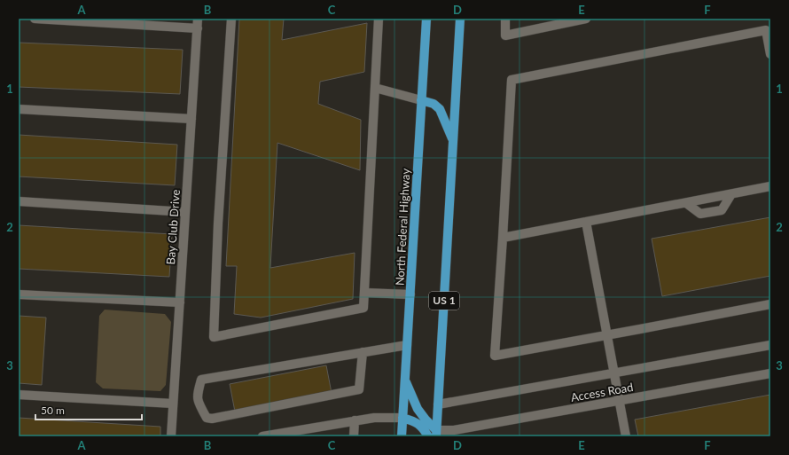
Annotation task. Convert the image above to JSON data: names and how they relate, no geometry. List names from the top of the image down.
{
  "streets": {
    "main road": ["North Federal Highway", "US 1"],
    "street": ["Bay Club Drive", "Access Road"]
  },
  "crossings": [
    ["US 1", "Access Road"]
  ],
  "scale_bar": "50 m",
  "grid": {
    "columns": [
      "A",
      "B",
      "C",
      "D",
      "E",
      "F"
    ],
    "rows": ["1", "2", "3"]
  }
}
